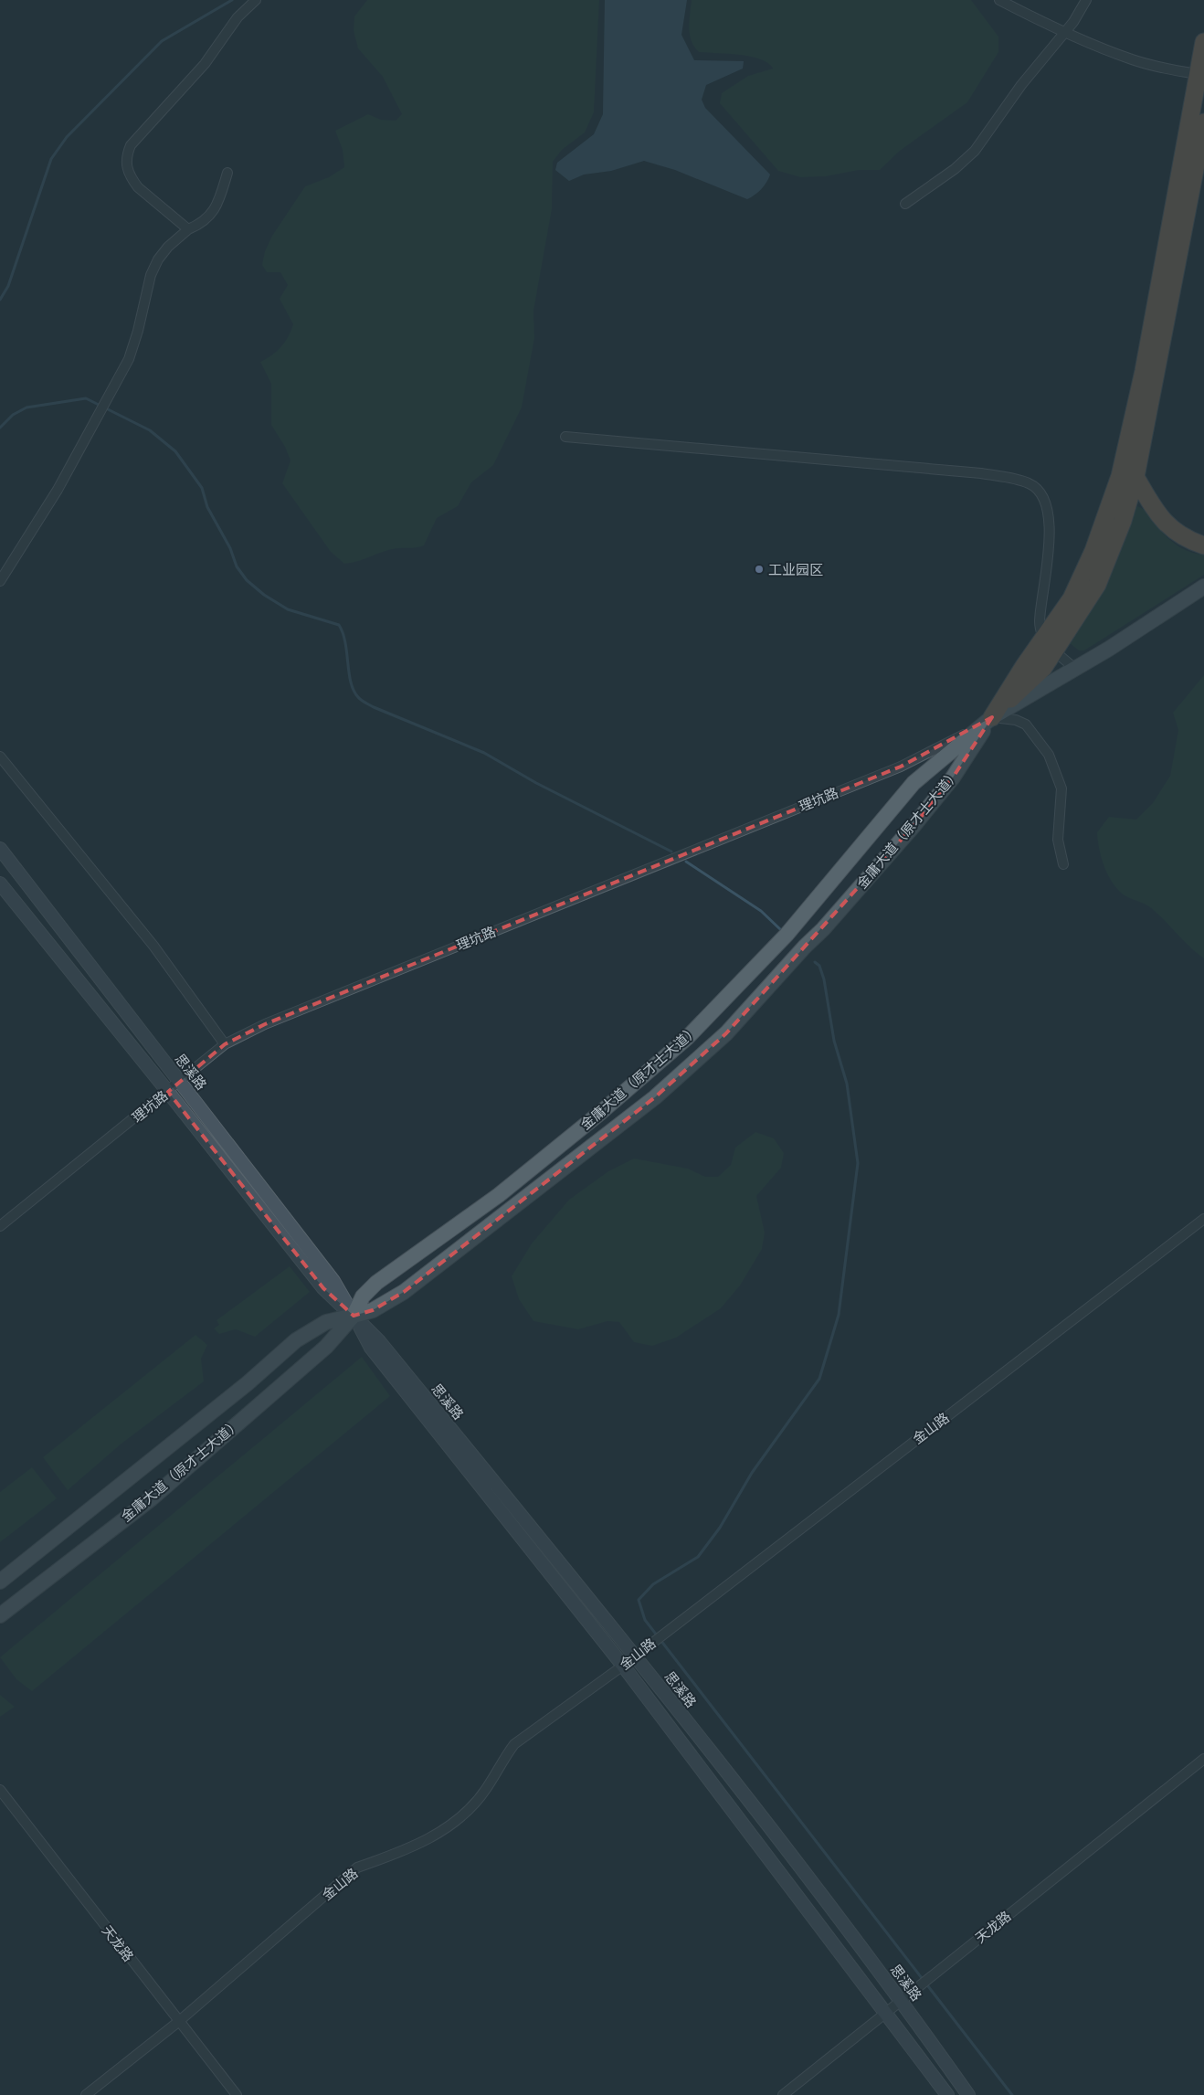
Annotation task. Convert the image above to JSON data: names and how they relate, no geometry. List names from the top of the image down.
{
  "streets": {
    "main road": ["金庸大道（原才士大道）"],
    "street": [
      "理坑路",
      "思溪路",
      "金山路",
      "天龙路"
    ]
  },
  "crossings": [
    ["理坑路", "金庸大道（原才士大道）"],
    ["理坑路", "思溪路"],
    ["金庸大道（原才士大道）", "思溪路"],
    ["思溪路", "金山路"],
    ["思溪路", "天龙路"],
    ["金山路", "天龙路"]
  ],
  "places": ["工业园区"]
}
